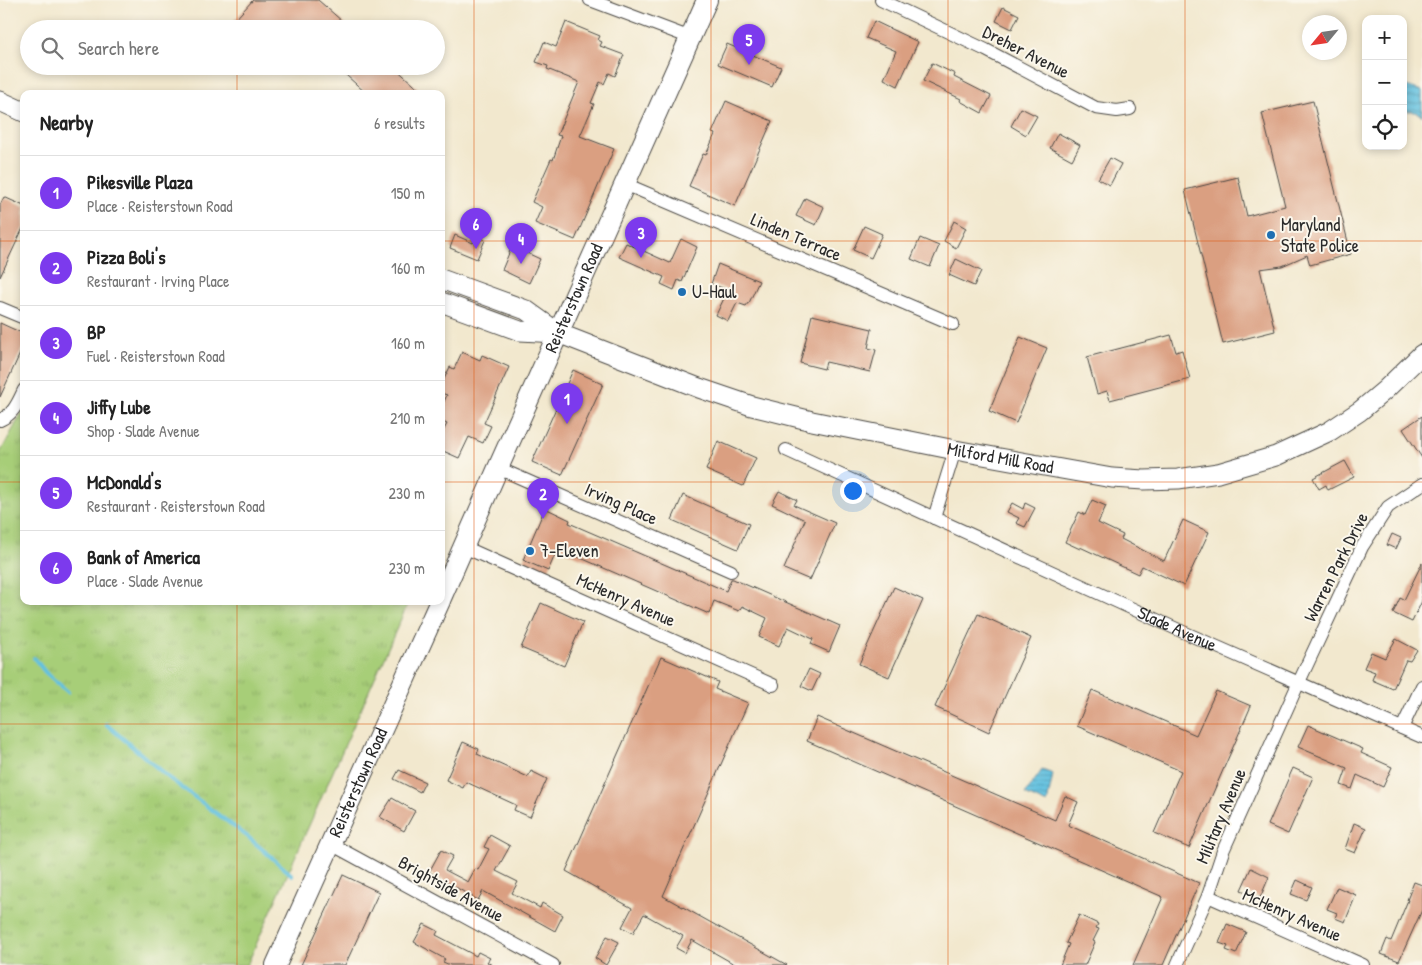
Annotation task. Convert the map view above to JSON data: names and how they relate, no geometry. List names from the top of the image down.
{
  "streets": {
    "main road": ["Reisterstown Road", "Milford Mill Road"],
    "street": [
      "Dreher Avenue",
      "Linden Terrace",
      "Irving Place",
      "Warren Park Drive",
      "McHenry Avenue",
      "Slade Avenue",
      "Military Avenue",
      "Brightside Avenue"
    ]
  },
  "crossings": [
    ["Linden Terrace", "Reisterstown Road"],
    ["Reisterstown Road", "Milford Mill Road"],
    ["Reisterstown Road", "Irving Place"],
    ["Reisterstown Road", "McHenry Avenue"],
    ["Reisterstown Road", "Brightside Avenue"],
    ["Warren Park Drive", "Slade Avenue"],
    ["Warren Park Drive", "Military Avenue"],
    ["McHenry Avenue", "Military Avenue"],
    ["Slade Avenue", "Military Avenue"]
  ],
  "places": ["Maryland State Police", "U-Haul", "7-Eleven"],
  "north": "bottom left",
  "page": {
    "map_buttons": ["+", "−"],
    "search": "Search here",
    "pins": [
      "5",
      "6",
      "3",
      "4",
      "1",
      "2"
    ],
    "heading": ["Nearby", "6 results"],
    "list": [
      {
        "mark": "1",
        "name": "Pikesville Plaza",
        "note": "Place · Reisterstown Road",
        "value": "150 m"
      },
      {
        "mark": "2",
        "name": "Pizza Boli's",
        "note": "Restaurant · Irving Place",
        "value": "160 m"
      },
      {
        "mark": "3",
        "name": "BP",
        "note": "Fuel · Reisterstown Road",
        "value": "160 m"
      },
      {
        "mark": "4",
        "name": "Jiffy Lube",
        "note": "Shop · Slade Avenue",
        "value": "210 m"
      },
      {
        "mark": "5",
        "name": "McDonald's",
        "note": "Restaurant · Reisterstown Road",
        "value": "230 m"
      },
      {
        "mark": "6",
        "name": "Bank of America",
        "note": "Place · Slade Avenue",
        "value": "230 m"
      }
    ]
  }
}
